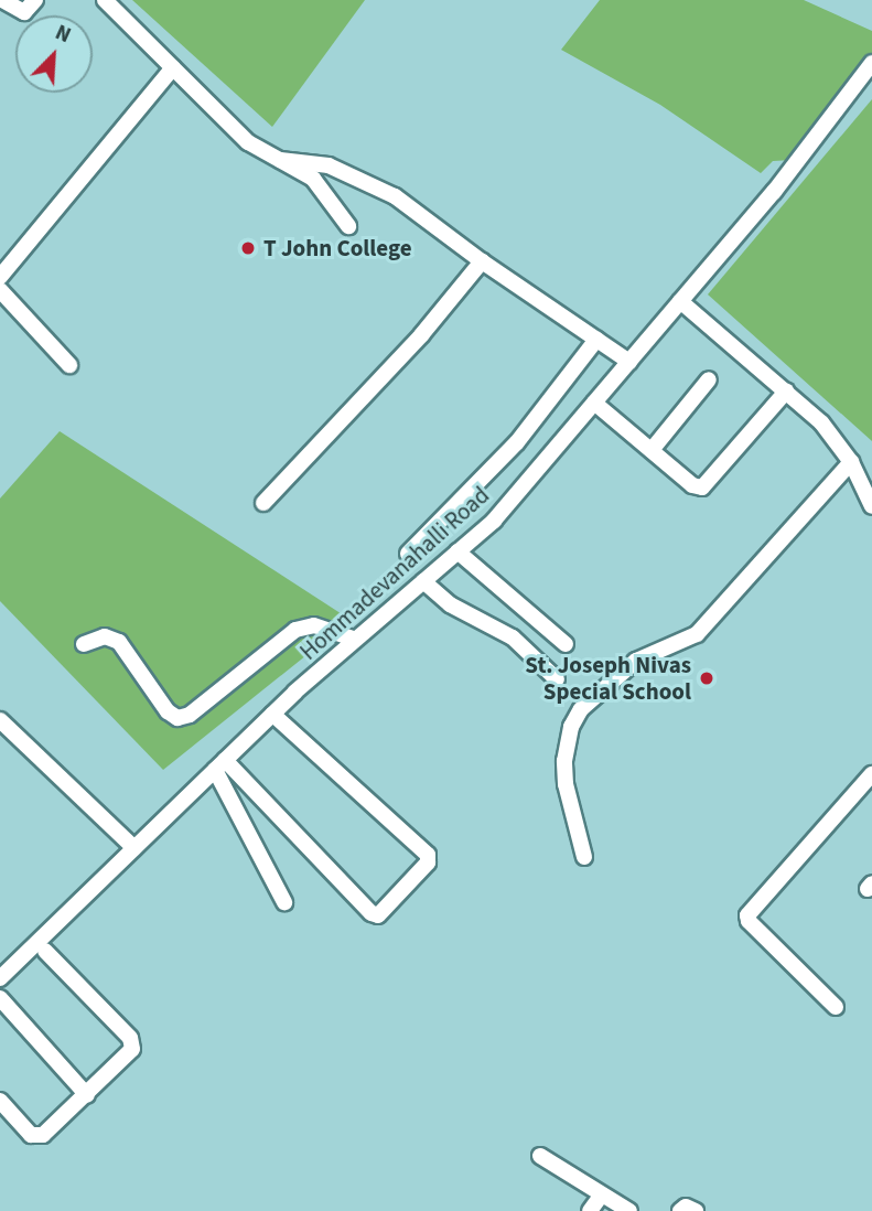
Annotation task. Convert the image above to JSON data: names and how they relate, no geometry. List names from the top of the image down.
{
  "streets": {
    "street": ["Hommadevanahalli Road"]
  },
  "places": ["T John College", "St. Joseph Nivas Special School"],
  "north": "top right"
}
